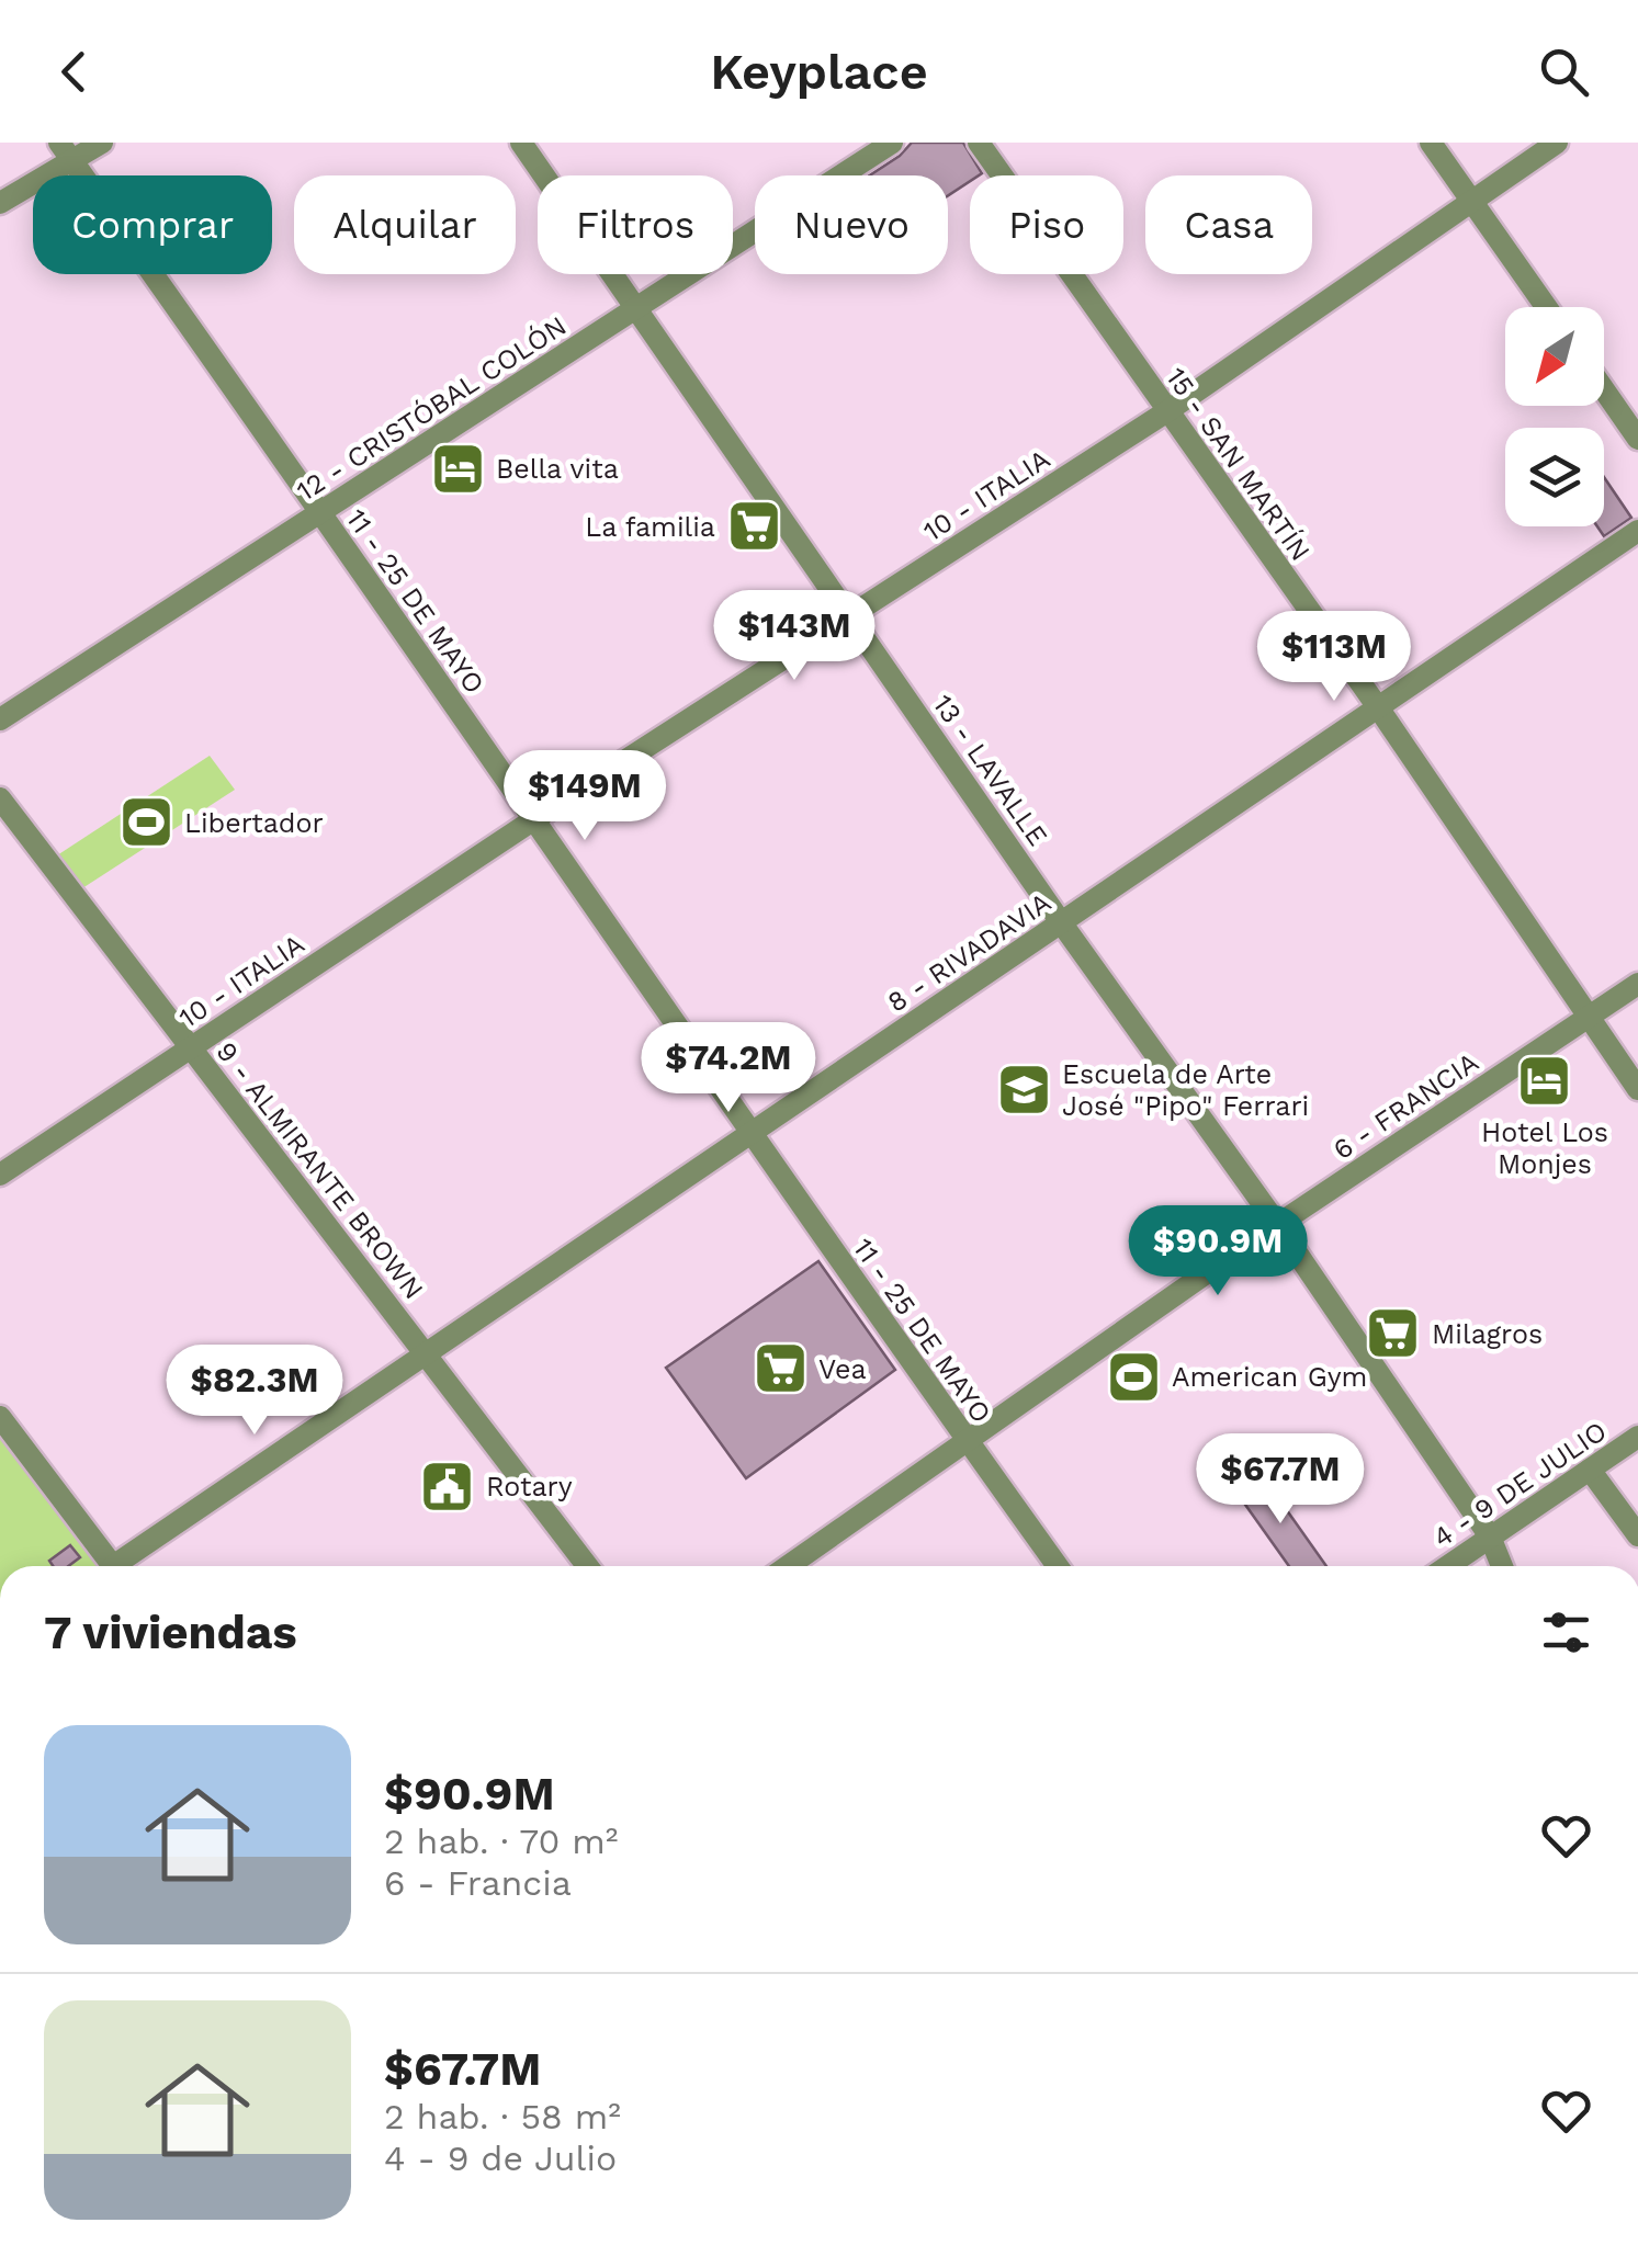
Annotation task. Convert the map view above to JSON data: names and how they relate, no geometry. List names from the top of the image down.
{
  "streets": {
    "street": [
      "12 - CRISTÓBAL COLÓN",
      "15 - SAN MARTÍN",
      "10 - ITALIA",
      "11 - 25 DE MAYO",
      "13 - LAVALLE",
      "8 - RIVADAVIA",
      "6 - FRANCIA",
      "9 - ALMIRANTE BROWN",
      "4 - 9 DE JULIO"
    ]
  },
  "crossings": [
    ["12 - CRISTÓBAL COLÓN", "11 - 25 DE MAYO"],
    ["12 - CRISTÓBAL COLÓN", "13 - LAVALLE"],
    ["15 - SAN MARTÍN", "10 - ITALIA"],
    ["15 - SAN MARTÍN", "8 - RIVADAVIA"],
    ["15 - SAN MARTÍN", "6 - FRANCIA"],
    ["10 - ITALIA", "11 - 25 DE MAYO"],
    ["10 - ITALIA", "13 - LAVALLE"],
    ["10 - ITALIA", "9 - ALMIRANTE BROWN"],
    ["11 - 25 DE MAYO", "8 - RIVADAVIA"],
    ["11 - 25 DE MAYO", "6 - FRANCIA"],
    ["13 - LAVALLE", "8 - RIVADAVIA"],
    ["13 - LAVALLE", "6 - FRANCIA"],
    ["13 - LAVALLE", "4 - 9 DE JULIO"],
    ["8 - RIVADAVIA", "9 - ALMIRANTE BROWN"]
  ],
  "places": {
    "hotel": ["Bella vita", "Hotel Los Monjes"],
    "supermarket": ["La familia", "Milagros", "Vea"],
    "sports": ["Libertador", "American Gym"],
    "school or university": ["Escuela de Arte José \"Pipo\" Ferrari"],
    "public building": ["Rotary"]
  },
  "north": "bottom left",
  "page": {
    "header": "Keyplace",
    "chip": [
      "Comprar",
      "Alquilar",
      "Filtros",
      "Nuevo",
      "Piso",
      "Casa"
    ],
    "price": [
      "$143M",
      "$113M",
      "$149M",
      "$74.2M",
      "$90.9M",
      "$82.3M",
      "$67.7M"
    ],
    "heading": "7 viviendas",
    "list": [
      {
        "name": "$90.9M",
        "note": "2 hab. · 70 m² · 6 - Francia"
      },
      {
        "name": "$67.7M",
        "note": "2 hab. · 58 m² · 4 - 9 de Julio"
      }
    ]
  }
}
